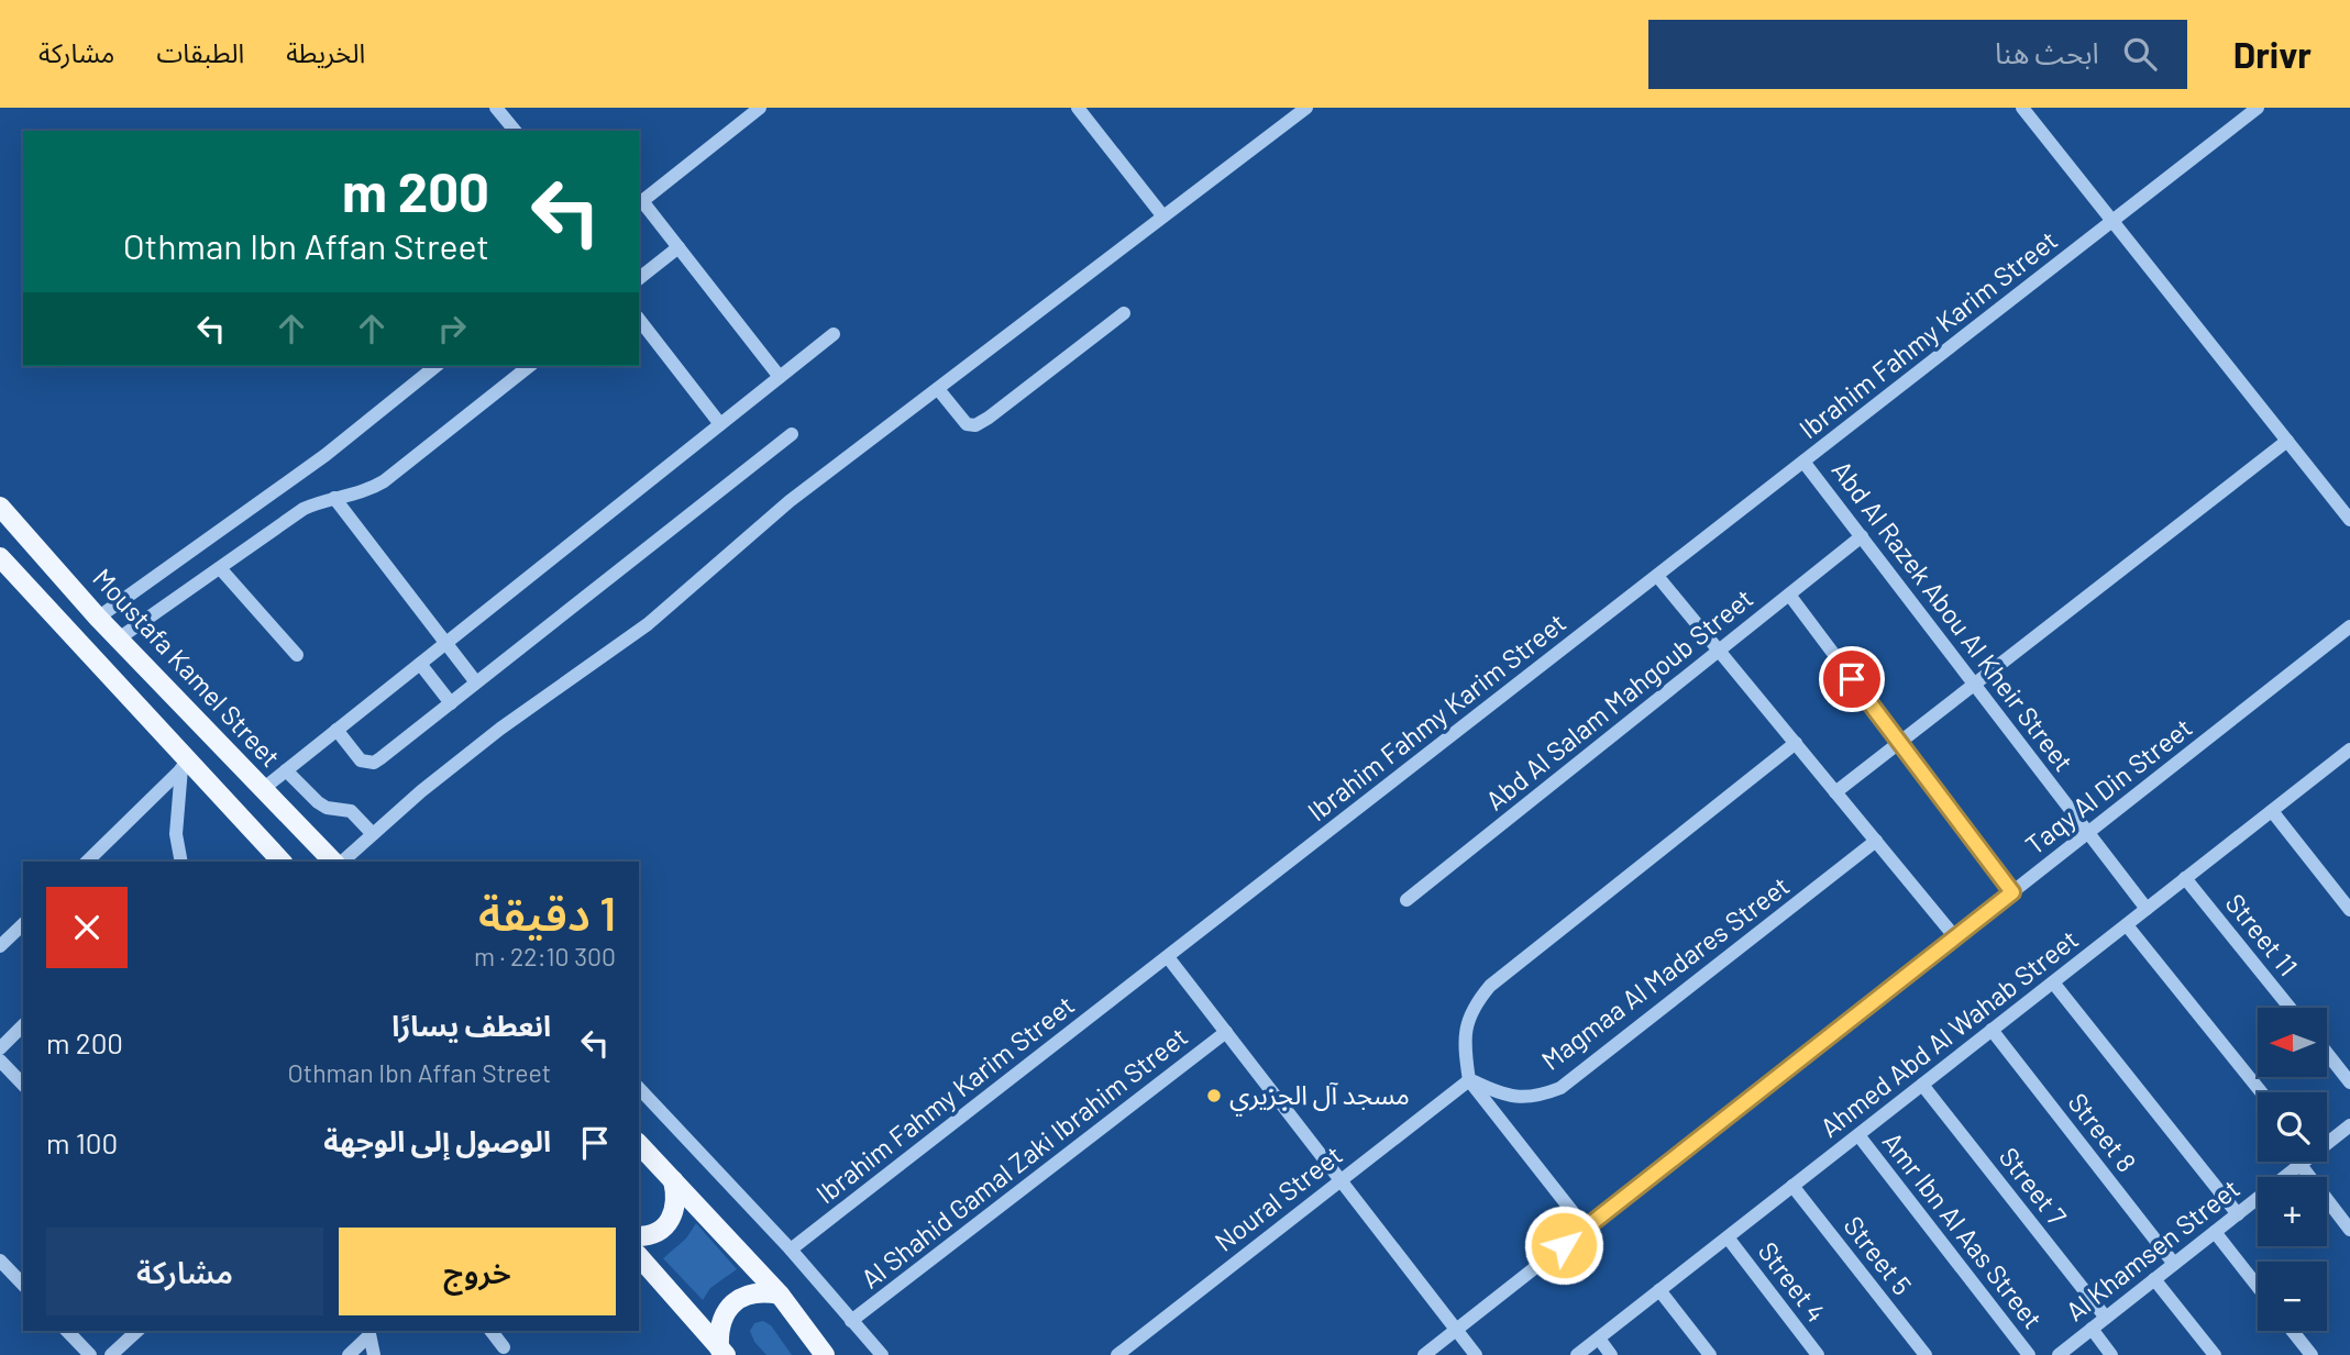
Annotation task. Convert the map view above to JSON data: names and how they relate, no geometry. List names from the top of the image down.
{
  "streets": {
    "main road": ["Moustafa Kamel Street"],
    "street": [
      "Ibrahim Fahmy Karim Street",
      "Abd Al Razek Abou Al Kheir Street",
      "Abd Al Salam Mahgoub Street",
      "Taqy Al Din Street",
      "Street 11",
      "Magmaa Al Madares Street",
      "Ahmed Abd Al Wahab Street",
      "Street 8",
      "Al Shahid Gamal Zaki Ibrahim Street",
      "Street 7",
      "Noural Street",
      "Amr Ibn Al Aas Street",
      "Al Khamsen Street",
      "Street 5",
      "Street 4"
    ]
  },
  "crossings": [
    ["Ibrahim Fahmy Karim Street", "Abd Al Razek Abou Al Kheir Street"],
    ["Abd Al Razek Abou Al Kheir Street", "Abd Al Salam Mahgoub Street"],
    ["Abd Al Razek Abou Al Kheir Street", "Taqy Al Din Street"],
    ["Abd Al Razek Abou Al Kheir Street", "Ahmed Abd Al Wahab Street"],
    ["Street 11", "Ahmed Abd Al Wahab Street"],
    ["Magmaa Al Madares Street", "Noural Street"],
    ["Ahmed Abd Al Wahab Street", "Street 8"],
    ["Ahmed Abd Al Wahab Street", "Street 7"],
    ["Ahmed Abd Al Wahab Street", "Amr Ibn Al Aas Street"],
    ["Ahmed Abd Al Wahab Street", "Street 5"],
    ["Ahmed Abd Al Wahab Street", "Street 4"],
    ["Street 8", "Al Khamsen Street"],
    ["Street 7", "Al Khamsen Street"]
  ],
  "places": ["مسجد آل الجزيري"],
  "north": "left",
  "page": {
    "header": "Drivr",
    "search": "ابحث هنا",
    "nav": ["الخريطة", "الطبقات", "مشاركة"],
    "turn": ["200 m", "Othman Ibn Affan Street"],
    "heading": ["1 دقيقة", "300 m · 22:10"],
    "list": [
      {
        "name": "انعطف يسارًا",
        "note": "Othman Ibn Affan Street",
        "value": "200 m"
      },
      {
        "name": "الوصول إلى الوجهة",
        "value": "100 m"
      }
    ],
    "map_buttons": ["+", "−"],
    "buttons": ["خروج", "مشاركة"]
  }
}
